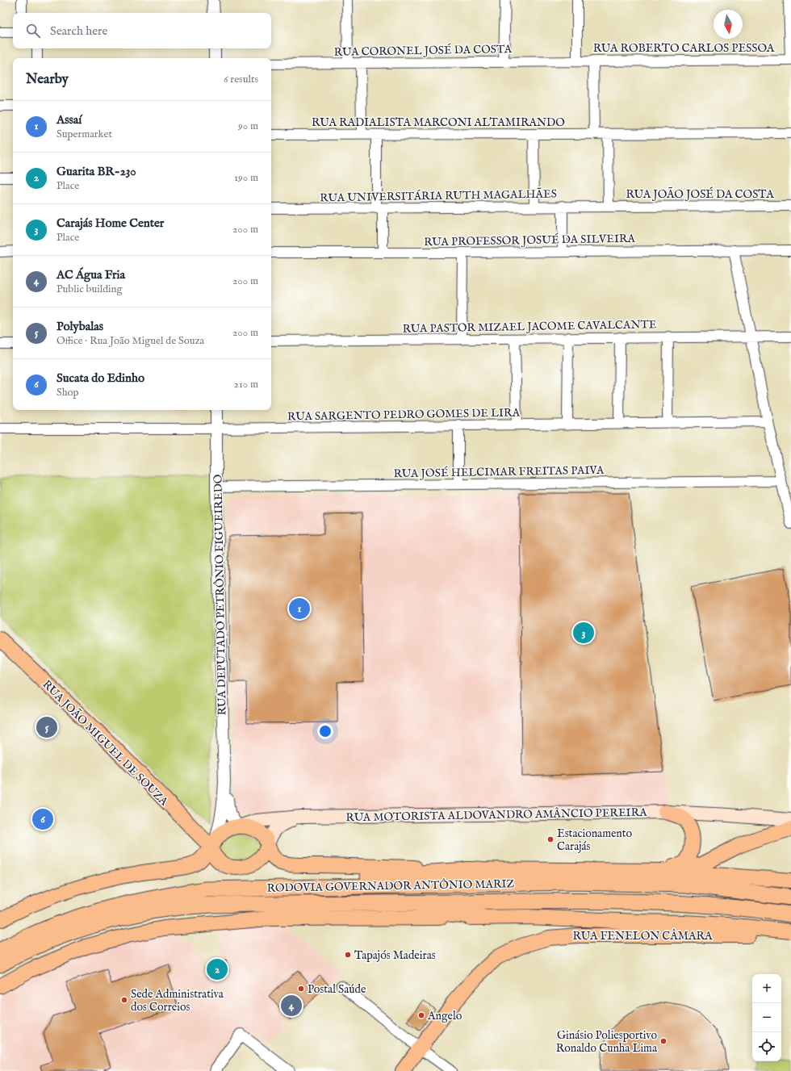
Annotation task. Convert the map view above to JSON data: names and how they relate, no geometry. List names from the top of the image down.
{
  "streets": {
    "highway": ["RODOVIA GOVERNADOR ANTÔNIO MARIZ"],
    "main road": ["RUA JOÃO MIGUEL DE SOUZA", "RUA MOTORISTA ALDOVANDRO AMÂNCIO PEREIRA", "RUA FENELON CÂMARA"],
    "street": [
      "RUA ROBERTO CARLOS PESSOA",
      "RUA CORONEL JOSÉ DA COSTA",
      "RUA RADIALISTA MARCONI ALTAMIRANDO",
      "RUA JOÃO JOSÉ DA COSTA",
      "RUA UNIVERSITÁRIA RUTH MAGALHÃES",
      "RUA PROFESSOR JOSUÉ DA SILVEIRA",
      "RUA PASTOR MIZAEL JACOME CAVALCANTE",
      "RUA SARGENTO PEDRO GOMES DE LIRA",
      "RUA JOSÉ HELCIMAR FREITAS PAIVA",
      "RUA DEPUTADO PETRÔNIO FIGUEIREDO"
    ]
  },
  "crossings": [
    ["RUA ROBERTO CARLOS PESSOA", "RUA CORONEL JOSÉ DA COSTA"],
    ["RUA JOÃO JOSÉ DA COSTA", "RUA UNIVERSITÁRIA RUTH MAGALHÃES"],
    ["RUA SARGENTO PEDRO GOMES DE LIRA", "RUA DEPUTADO PETRÔNIO FIGUEIREDO"],
    ["RUA JOSÉ HELCIMAR FREITAS PAIVA", "RUA DEPUTADO PETRÔNIO FIGUEIREDO"],
    ["RUA DEPUTADO PETRÔNIO FIGUEIREDO", "RUA JOÃO MIGUEL DE SOUZA"],
    ["RUA DEPUTADO PETRÔNIO FIGUEIREDO", "RUA MOTORISTA ALDOVANDRO AMÂNCIO PEREIRA"],
    ["RUA JOÃO MIGUEL DE SOUZA", "RUA MOTORISTA ALDOVANDRO AMÂNCIO PEREIRA"]
  ],
  "places": [
    "Estacionamento Carajás",
    "Tapajós Madeiras",
    "Postal Saúde",
    "Sede Administrativa dos Correios",
    "Angelo",
    "Ginásio Poliesportivo Ronaldo Cunha Lima"
  ],
  "north": "bottom",
  "page": {
    "search": "Search here",
    "heading": ["Nearby", "6 results"],
    "list": [
      {
        "mark": "1",
        "name": "Assaí",
        "note": "Supermarket",
        "value": "90 m"
      },
      {
        "mark": "2",
        "name": "Guarita BR-230",
        "note": "Place",
        "value": "190 m"
      },
      {
        "mark": "3",
        "name": "Carajás Home Center",
        "note": "Place",
        "value": "200 m"
      },
      {
        "mark": "4",
        "name": "AC Água Fria",
        "note": "Public building",
        "value": "200 m"
      },
      {
        "mark": "5",
        "name": "Polybalas",
        "note": "Office · Rua João Miguel de Souza",
        "value": "200 m"
      },
      {
        "mark": "6",
        "name": "Sucata do Edinho",
        "note": "Shop",
        "value": "210 m"
      }
    ],
    "pins": [
      "1",
      "3",
      "5",
      "6",
      "2",
      "4"
    ],
    "map_buttons": ["+", "−"]
  }
}
